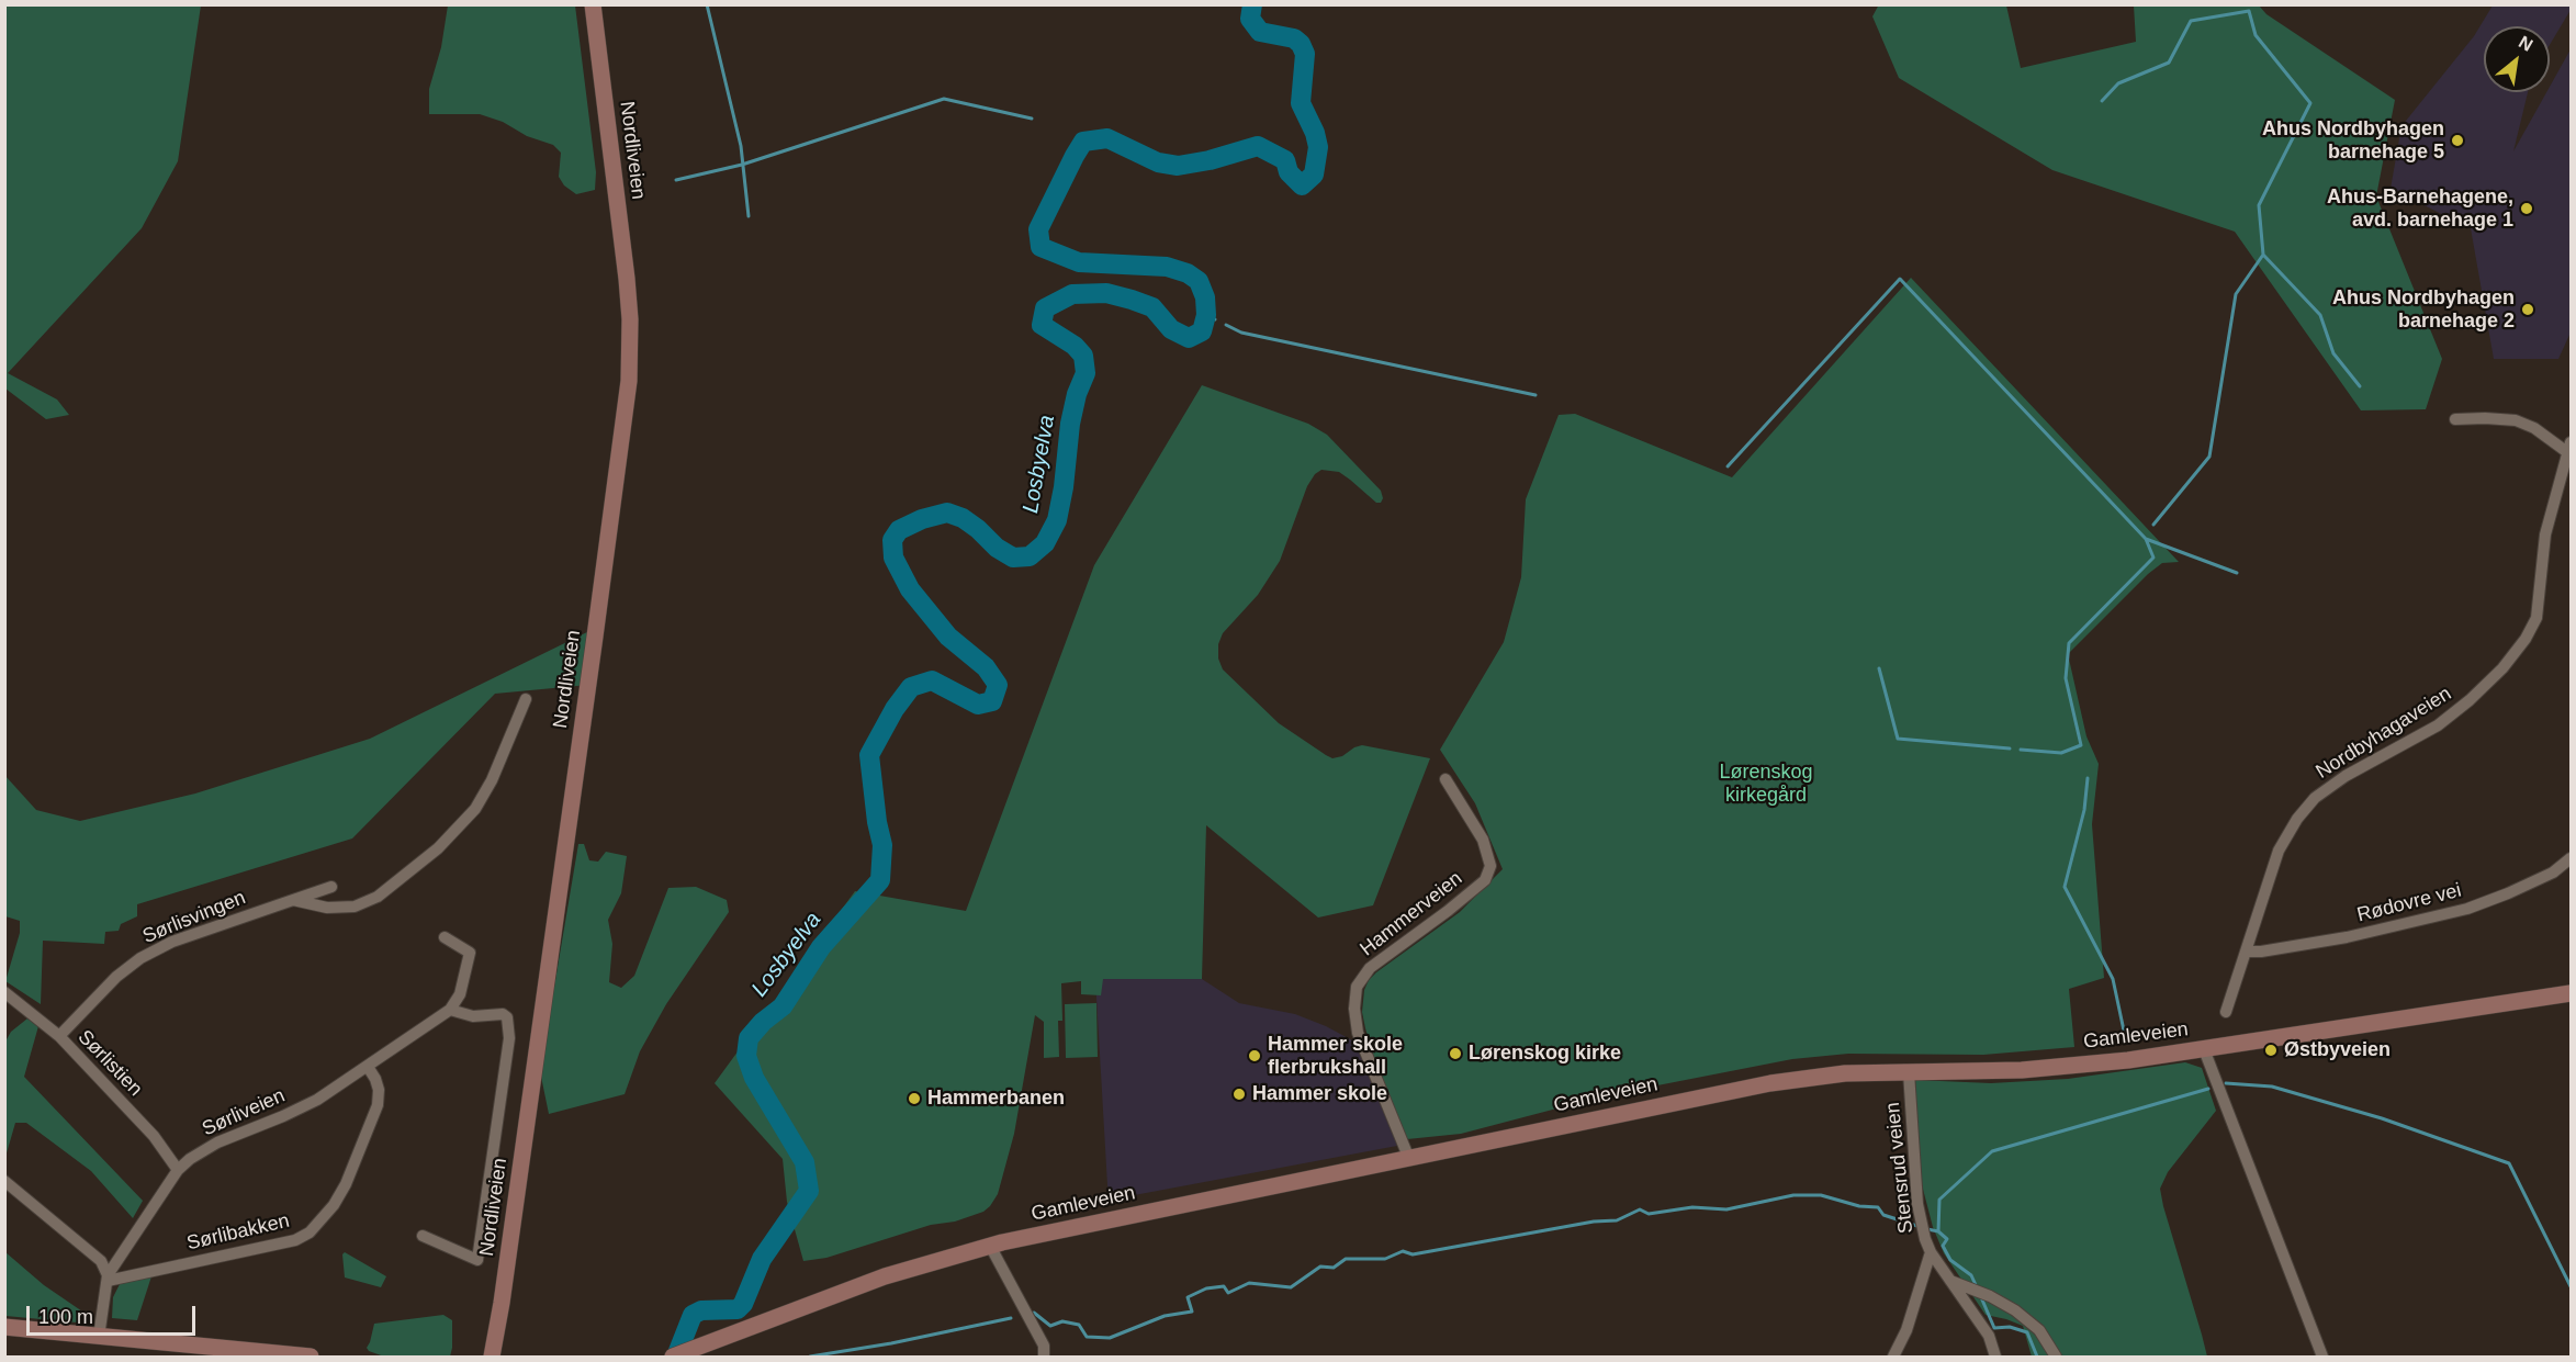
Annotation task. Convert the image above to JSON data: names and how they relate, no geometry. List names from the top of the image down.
{
  "streets": {
    "main road": ["Nordliveien", "Gamleveien"],
    "street": [
      "Nordbyhagaveien",
      "Rødovre vei",
      "Hammerveien",
      "Sørlisvingen",
      "Sørlistien",
      "Sørliveien",
      "Stensrud veien",
      "Sørlibakken"
    ]
  },
  "crossings": [
    ["Nordbyhagaveien", "Rødovre vei"],
    ["Hammerveien", "Gamleveien"],
    ["Sørlisvingen", "Sørlistien"],
    ["Gamleveien", "Stensrud veien"],
    ["Sørlistien", "Sørliveien"],
    ["Sørliveien", "Sørlibakken"]
  ],
  "water": ["Losbyelva"],
  "parks": ["Lørenskog kirkegård"],
  "places": [
    "Ahus Nordbyhagen barnehage 5",
    "Ahus-Barnehagene, avd. barnehage 1",
    "Ahus Nordbyhagen barnehage 2",
    "Østbyveien",
    "Lørenskog kirke",
    "Hammer skole flerbrukshall",
    "Hammer skole",
    "Hammerbanen"
  ],
  "scale_bar": "100 m",
  "north": "top right"
}
